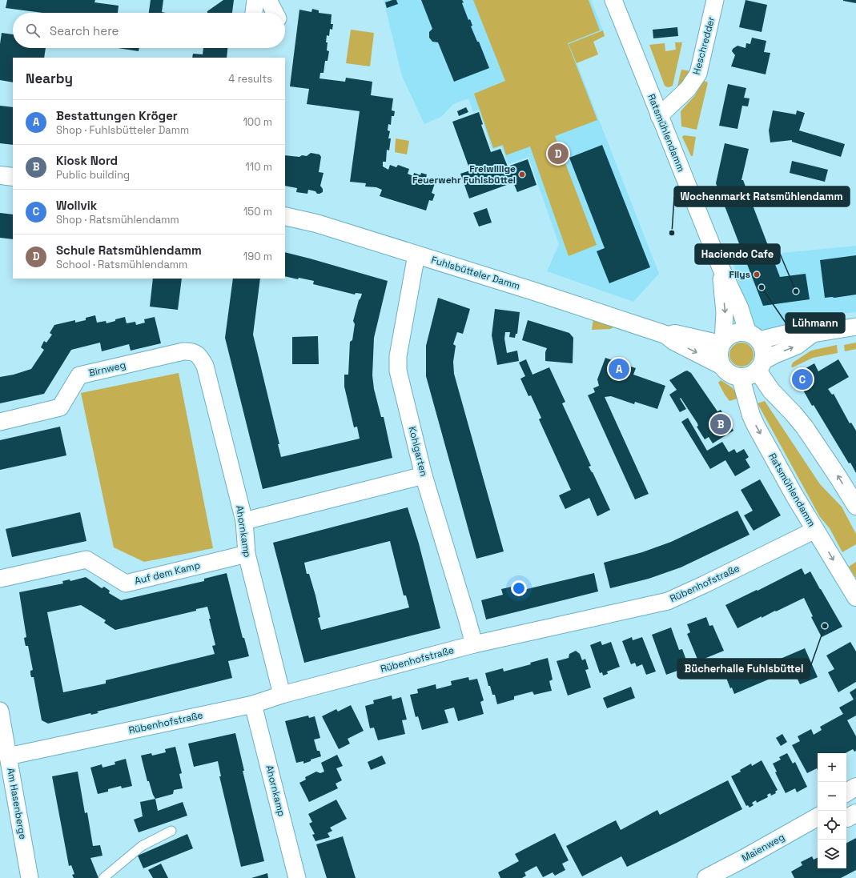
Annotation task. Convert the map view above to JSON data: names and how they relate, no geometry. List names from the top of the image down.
{
  "streets": {
    "street": [
      "Heschredder",
      "Ratsmühlendamm",
      "Fuhlsbütteler Damm",
      "Birnweg",
      "Kohlgarten",
      "Ahornkamp",
      "Auf dem Kamp",
      "Rübenhofstraße",
      "Am Hasenberge",
      "Maienweg"
    ]
  },
  "crossings": [
    ["Heschredder", "Ratsmühlendamm"],
    ["Ratsmühlendamm", "Fuhlsbütteler Damm"],
    ["Ratsmühlendamm", "Rübenhofstraße"],
    ["Fuhlsbütteler Damm", "Kohlgarten"],
    ["Birnweg", "Ahornkamp"],
    ["Kohlgarten", "Rübenhofstraße"],
    ["Ahornkamp", "Auf dem Kamp"],
    ["Ahornkamp", "Rübenhofstraße"],
    ["Rübenhofstraße", "Am Hasenberge"]
  ],
  "places": [
    "Freiwillige Feuerwehr Fuhlsbüttel",
    "Wochenmarkt Ratsmühlendamm",
    "Filys",
    "Lühmann",
    "Haciendo Cafe",
    "Bücherhalle Fuhlsbüttel"
  ],
  "page": {
    "search": "Search here",
    "heading": ["Nearby", "4 results"],
    "list": [
      {
        "mark": "A",
        "name": "Bestattungen Kröger",
        "note": "Shop · Fuhlsbütteler Damm",
        "value": "100 m"
      },
      {
        "mark": "B",
        "name": "Kiosk Nord",
        "note": "Public building",
        "value": "110 m"
      },
      {
        "mark": "C",
        "name": "Wollvik",
        "note": "Shop · Ratsmühlendamm",
        "value": "150 m"
      },
      {
        "mark": "D",
        "name": "Schule Ratsmühlendamm",
        "note": "School · Ratsmühlendamm",
        "value": "190 m"
      }
    ],
    "pins": [
      "D",
      "A",
      "C",
      "B"
    ],
    "map_buttons": ["+", "−"]
  }
}
